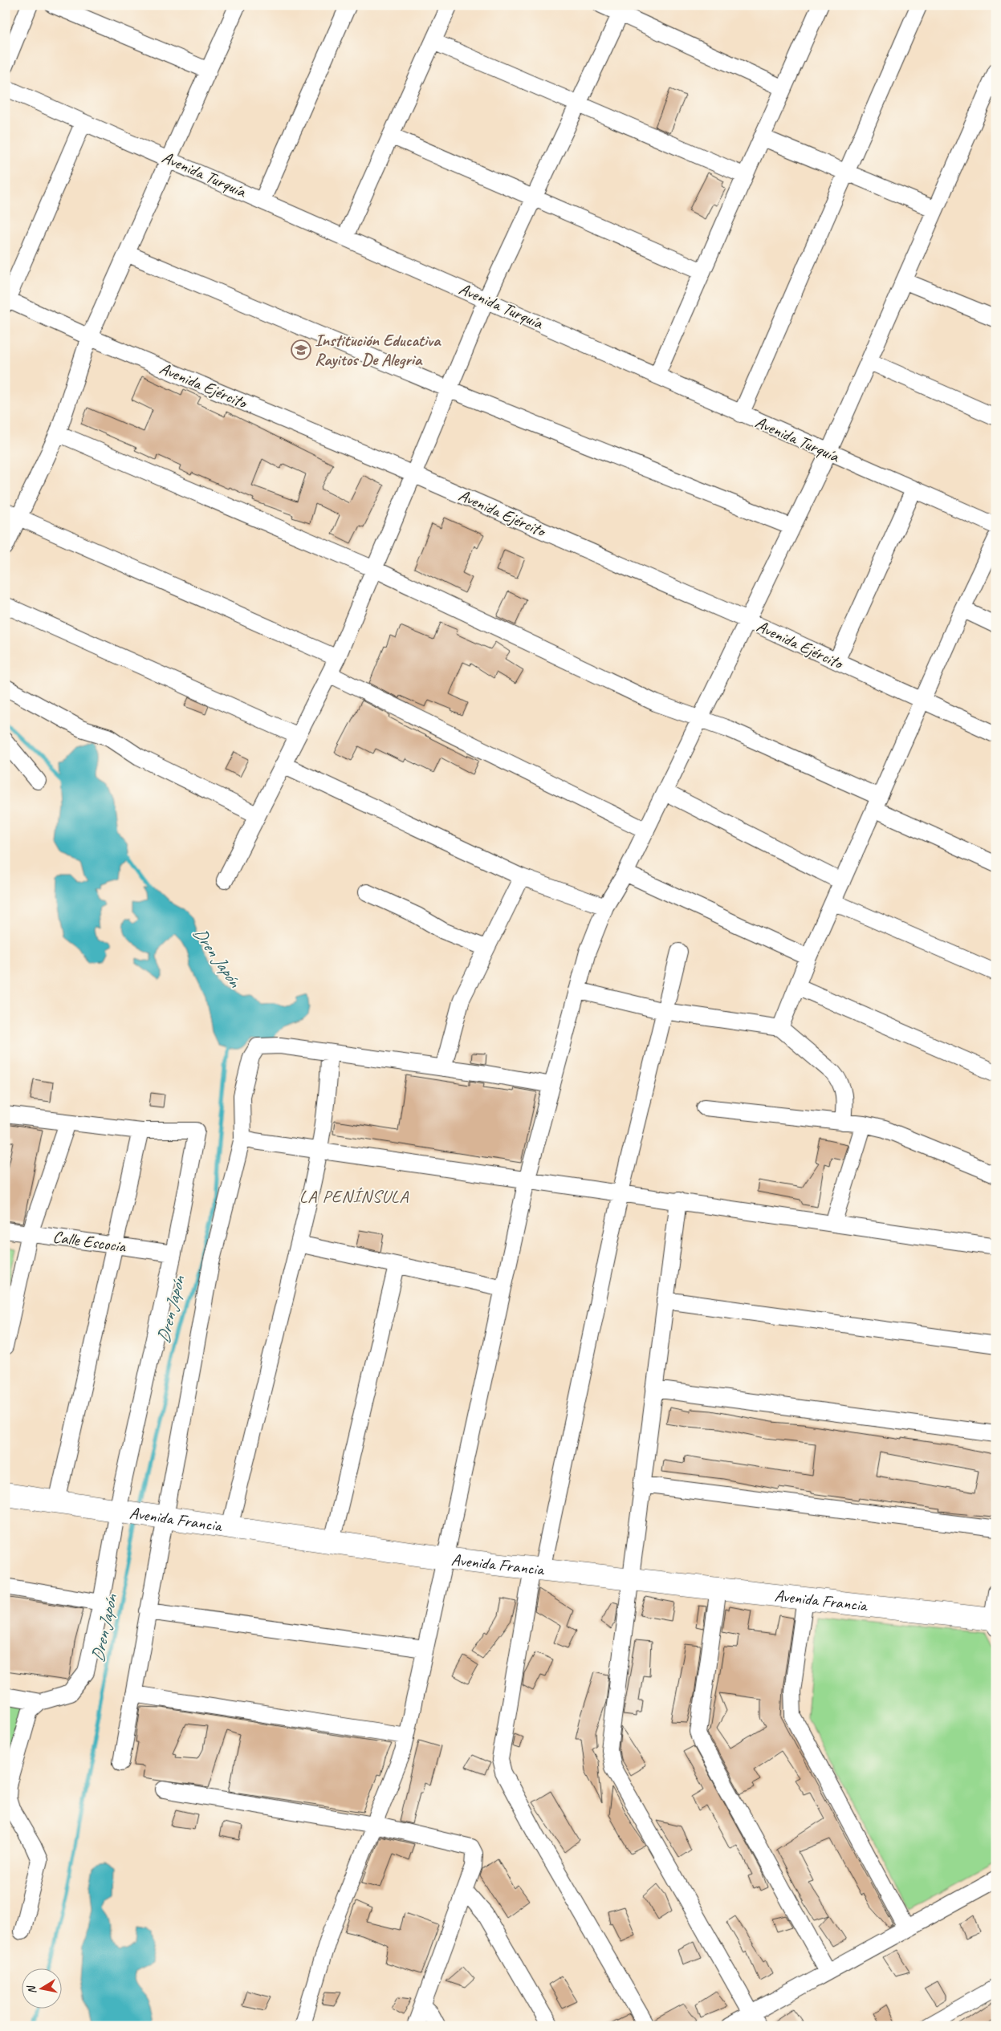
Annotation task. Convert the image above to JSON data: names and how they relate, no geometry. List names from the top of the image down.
{
  "streets": {
    "street": [
      "Avenida Turquía",
      "Avenida Ejército",
      "Calle Escocia",
      "Avenida Francia"
    ]
  },
  "districts": ["LA PENÍNSULA"],
  "water": ["Dren Japón"],
  "places": {
    "school or university": ["Institución Educativa Rayitos De Alegria"]
  },
  "north": "left"
}
